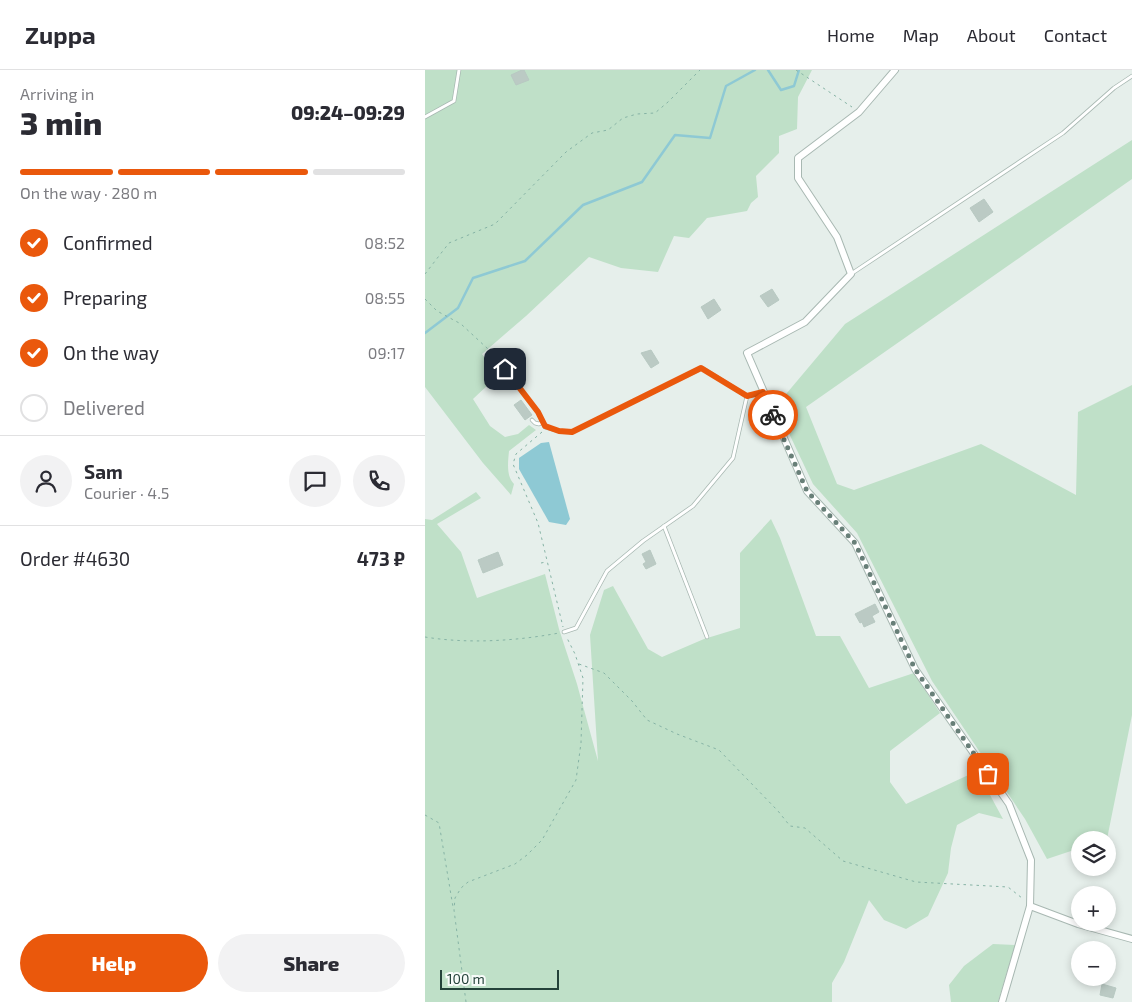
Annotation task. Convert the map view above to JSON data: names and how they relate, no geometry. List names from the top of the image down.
{
  "scale_bar": "100 m",
  "page": {
    "header": "Zuppa",
    "nav": [
      "Home",
      "Map",
      "About",
      "Contact"
    ],
    "heading": ["3 min", "Arriving in", "09:24–09:29"],
    "panel": [
      "Sam",
      "Courier · 4.5",
      "Order #4630",
      "473 ₽"
    ],
    "bar": "On the way · 280 m",
    "list": [
      ["Confirmed", "08:52"],
      ["Preparing", "08:55"],
      ["On the way", "09:17"],
      "Delivered"
    ],
    "map_buttons": ["+", "−"],
    "buttons": ["Help", "Share"],
    "scale": "100 m"
  }
}
